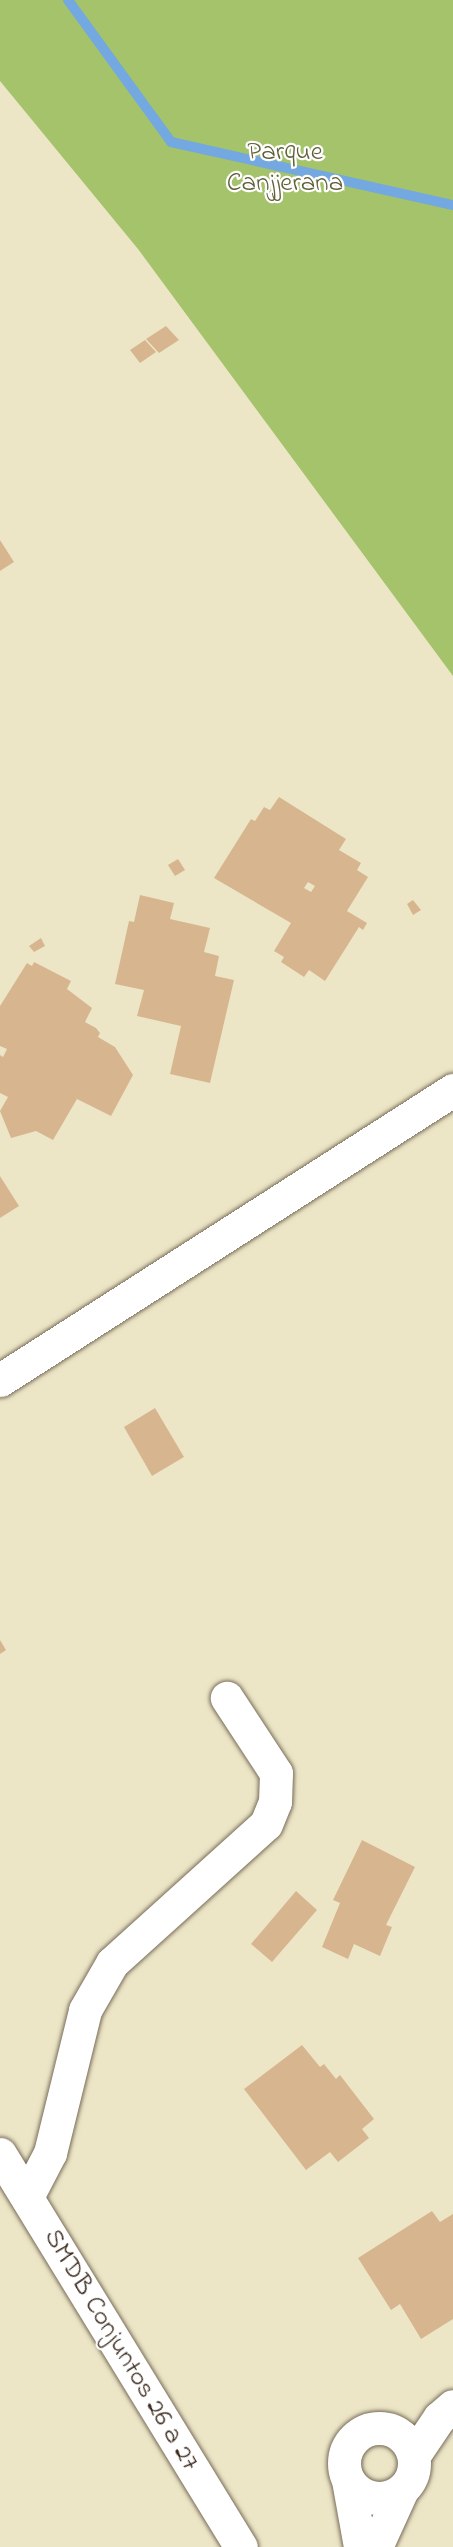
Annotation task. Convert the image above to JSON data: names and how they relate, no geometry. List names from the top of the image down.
{
  "streets": {
    "street": ["SMDB Conjuntos 26 a 27"]
  },
  "parks": ["Parque Canjjerana"]
}
